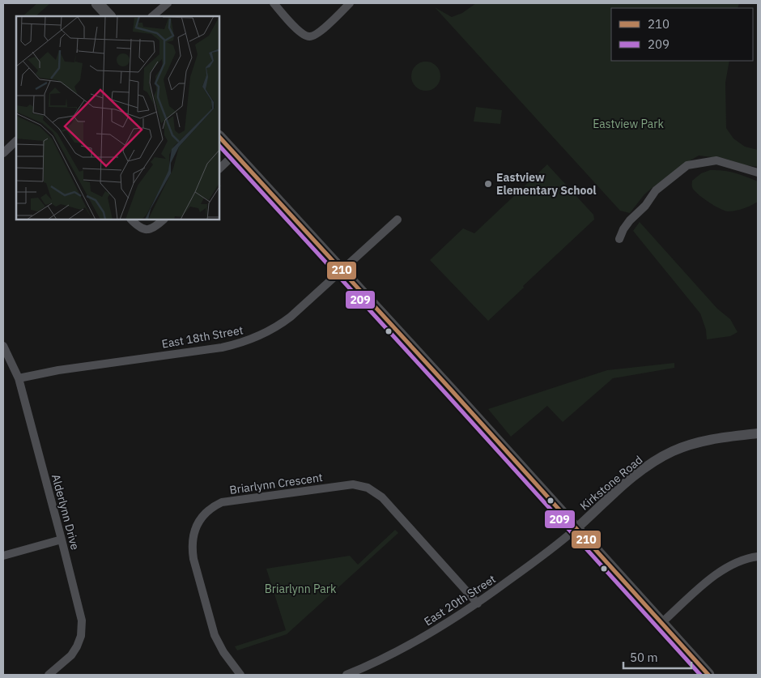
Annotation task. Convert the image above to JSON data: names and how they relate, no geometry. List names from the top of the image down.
{
  "streets": {
    "street": [
      "East 18th Street",
      "Kirkstone Road",
      "Briarlynn Crescent",
      "Alderlynn Drive",
      "East 20th Street"
    ]
  },
  "crossings": [
    ["East 18th Street", "Alderlynn Drive"],
    ["Kirkstone Road", "East 20th Street"],
    ["Briarlynn Crescent", "East 20th Street"]
  ],
  "parks": ["Eastview Park", "Briarlynn Park"],
  "places": ["Eastview Elementary School"],
  "lines": ["transit line 210", "transit line 209"],
  "legend": ["210", "209"],
  "scale_bar": "50 m"
}
